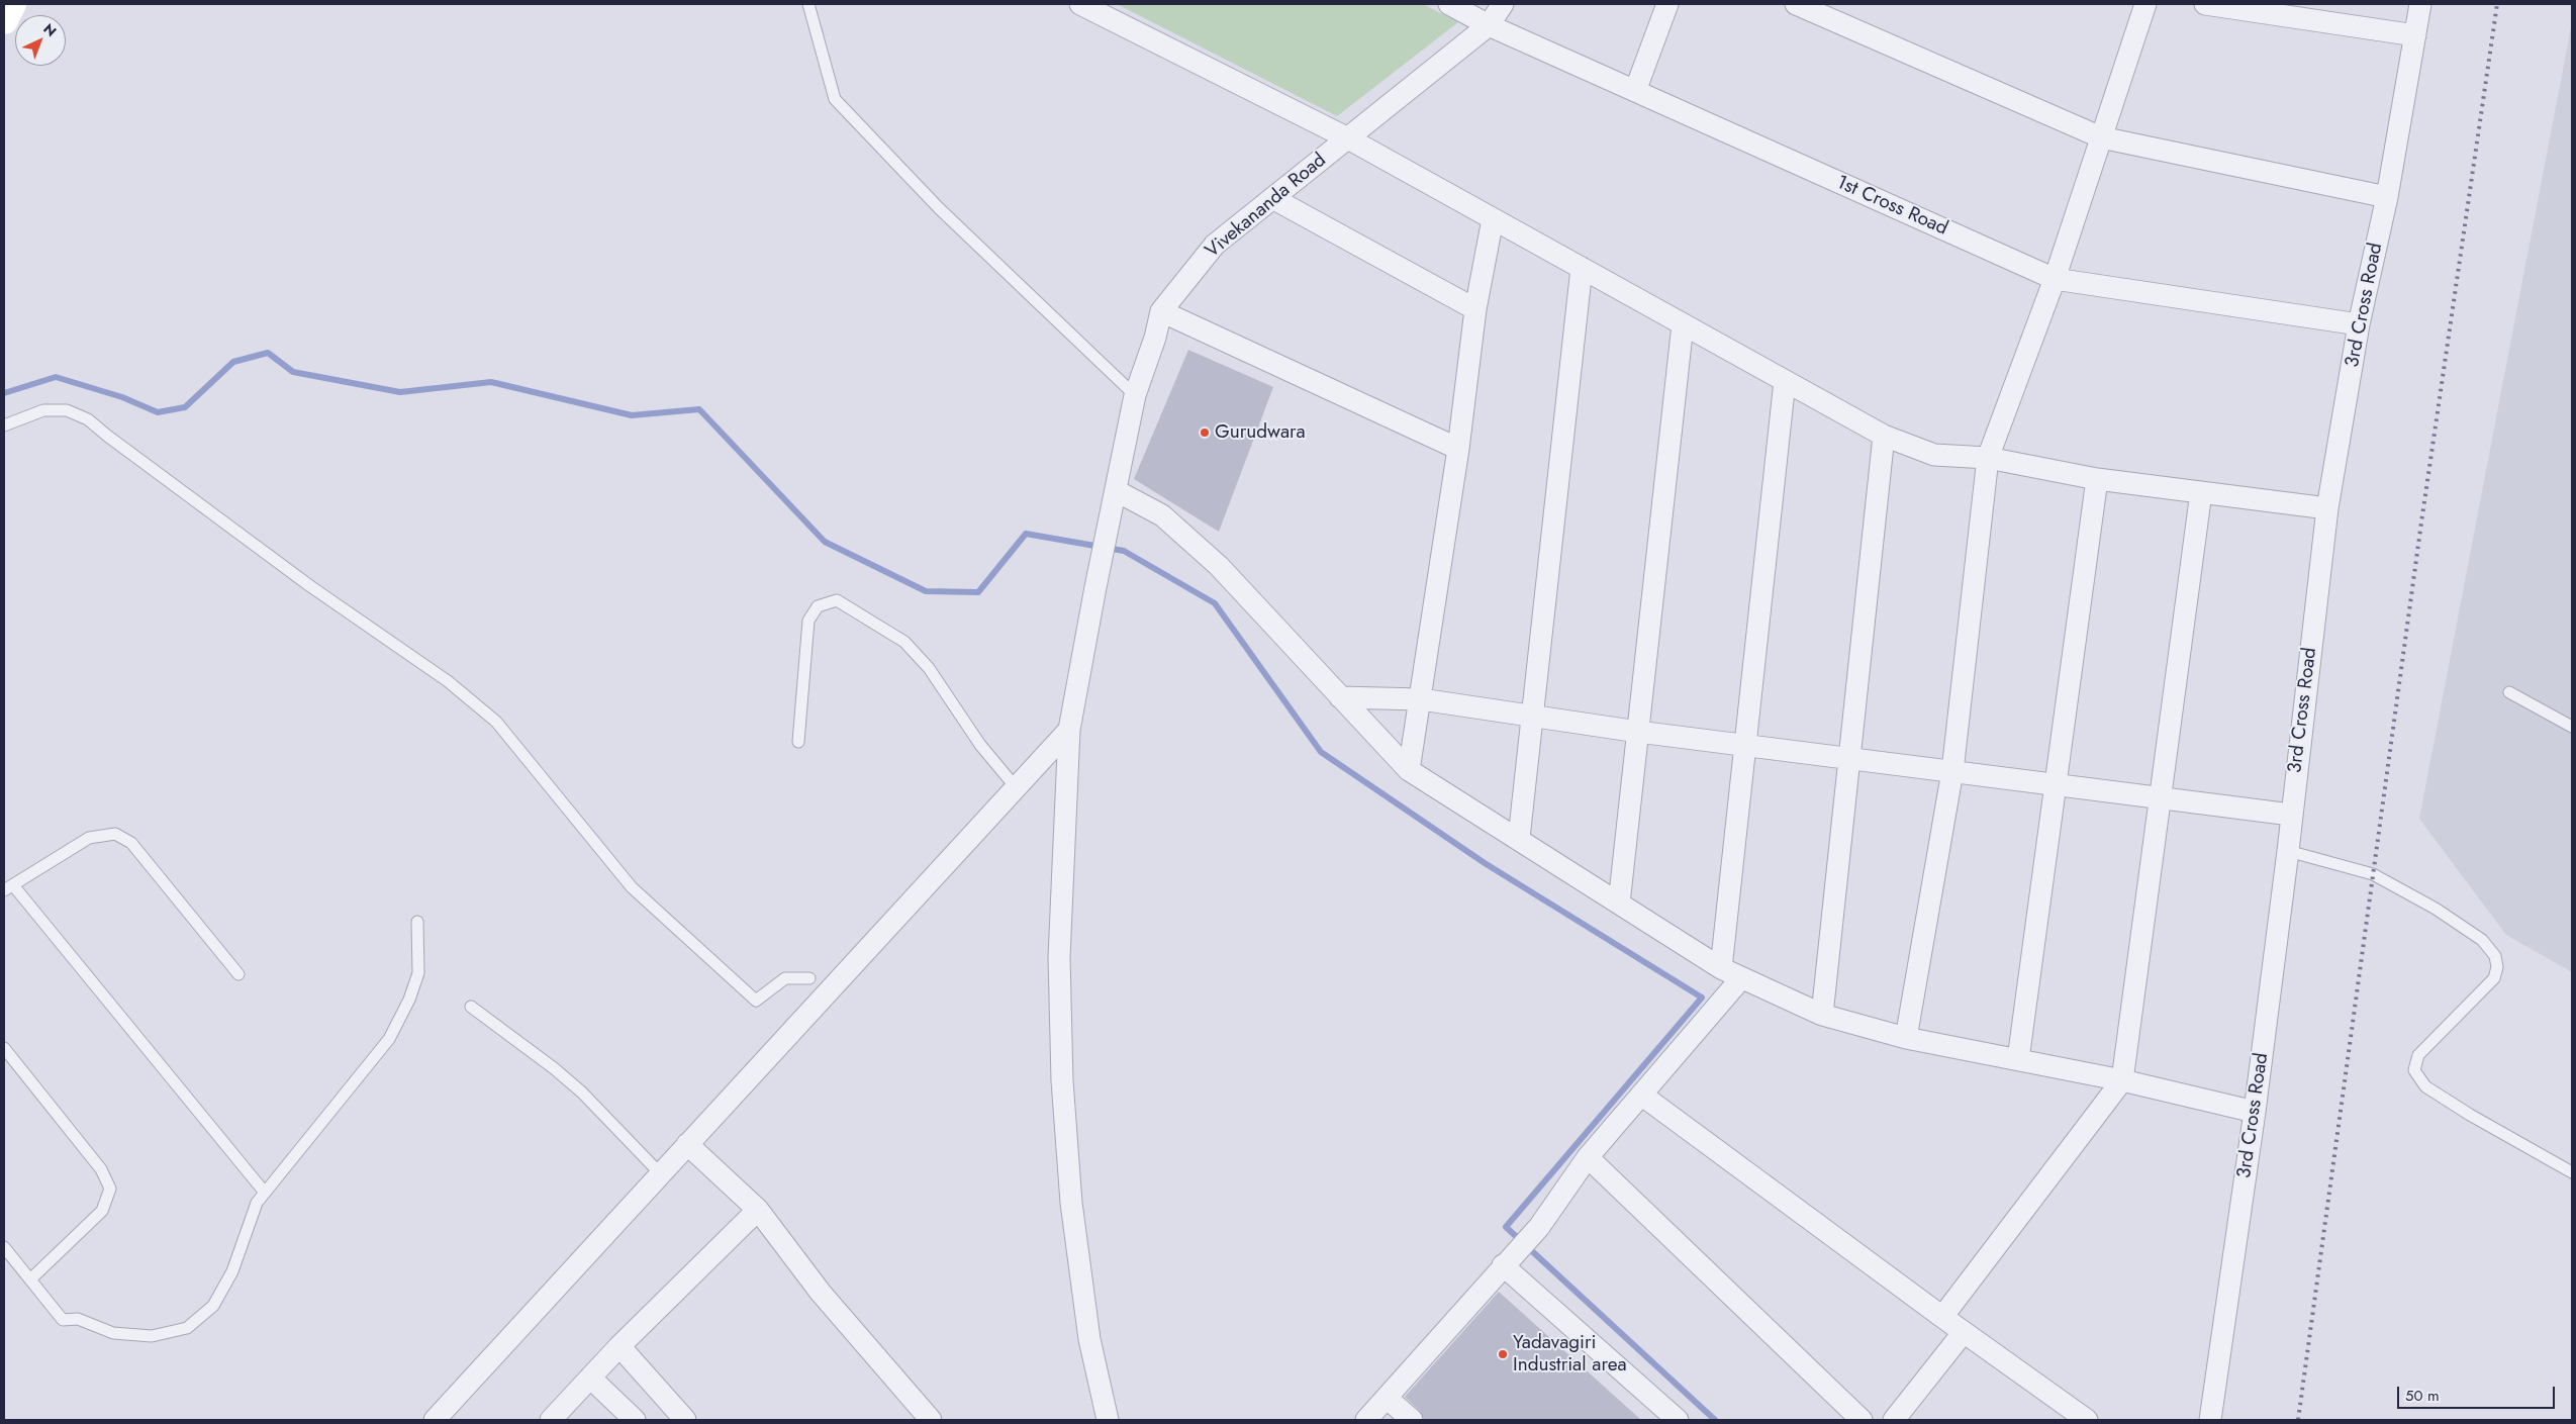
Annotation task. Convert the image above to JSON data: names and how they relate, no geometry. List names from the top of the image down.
{
  "streets": {
    "street": ["Vivekananda Road", "1st Cross Road", "3rd Cross Road"]
  },
  "crossings": [
    ["Vivekananda Road", "1st Cross Road"],
    ["1st Cross Road", "3rd Cross Road"]
  ],
  "places": ["Gurudwara", "Yadavagiri Industrial area"],
  "scale_bar": "50 m",
  "north": "top right"
}
